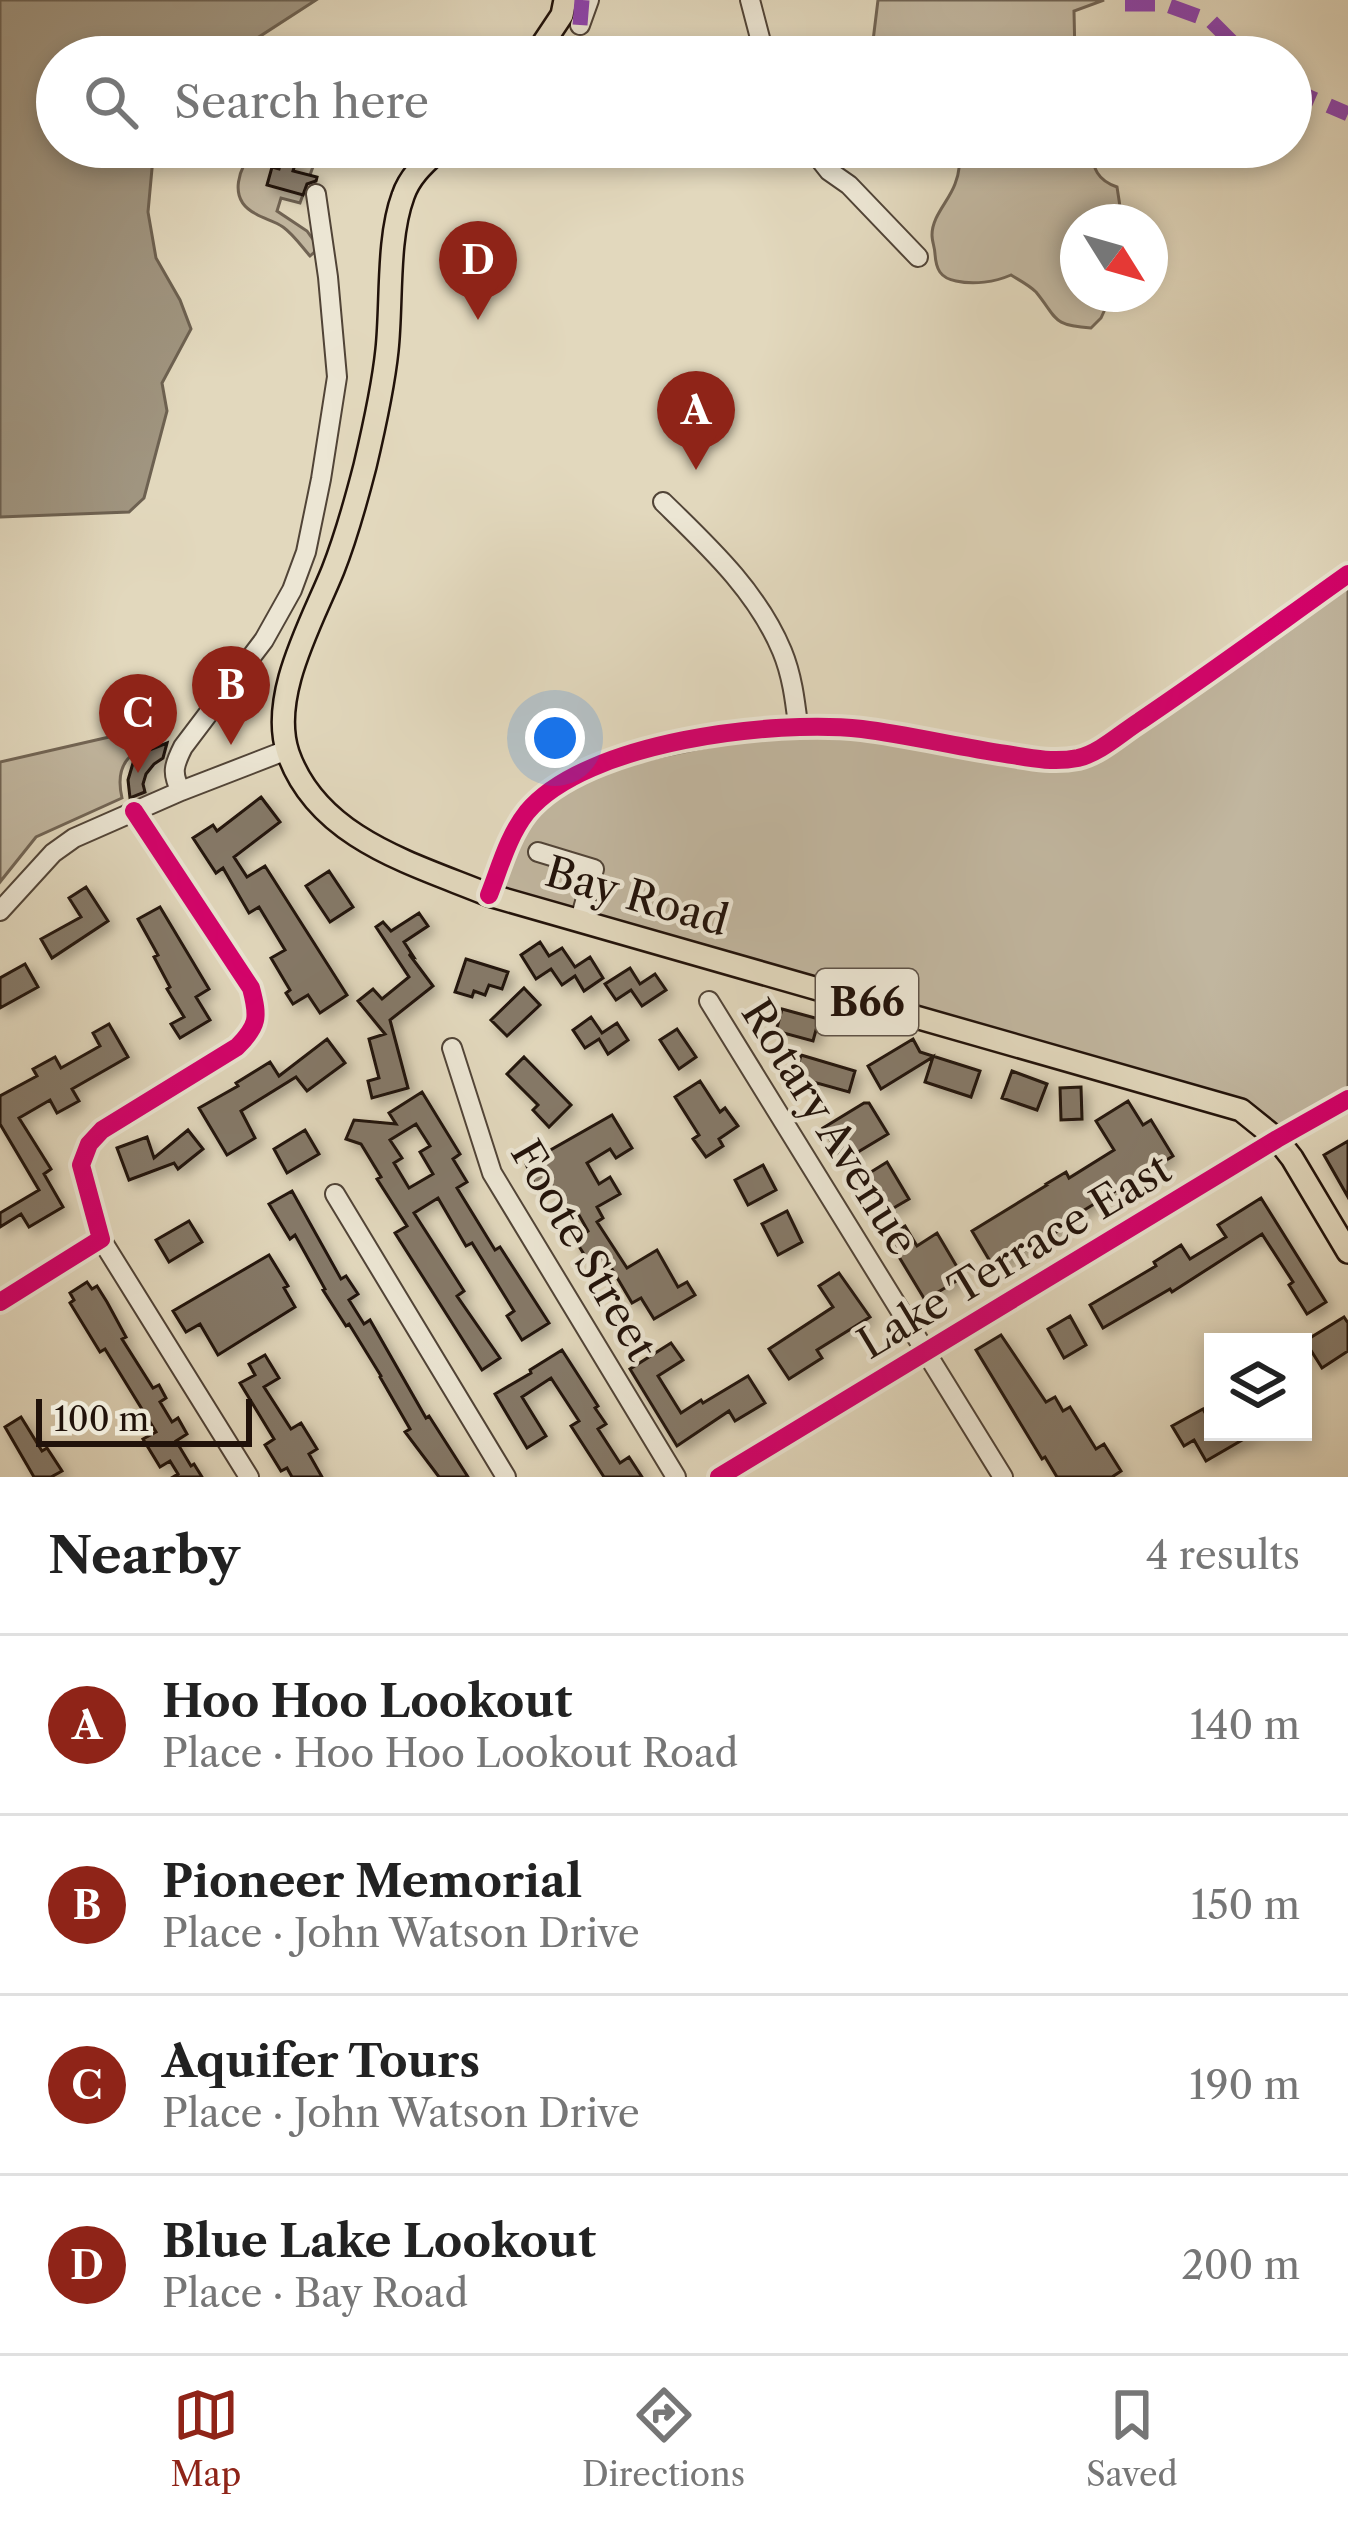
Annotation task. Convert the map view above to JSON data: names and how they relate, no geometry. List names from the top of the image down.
{
  "streets": {
    "main road": ["Bay Road", "B66"],
    "street": ["Rotary Avenue", "Foote Street", "Lake Terrace East"]
  },
  "crossings": [
    ["Bay Road", "Lake Terrace East"],
    ["Rotary Avenue", "Lake Terrace East"]
  ],
  "scale_bar": "100 m",
  "north": "bottom right",
  "page": {
    "search": "Search here",
    "pins": [
      "D",
      "A",
      "B",
      "C"
    ],
    "scale": "100 m",
    "heading": ["Nearby", "4 results"],
    "list": [
      {
        "mark": "A",
        "name": "Hoo Hoo Lookout",
        "note": "Place · Hoo Hoo Lookout Road",
        "value": "140 m"
      },
      {
        "mark": "B",
        "name": "Pioneer Memorial",
        "note": "Place · John Watson Drive",
        "value": "150 m"
      },
      {
        "mark": "C",
        "name": "Aquifer Tours",
        "note": "Place · John Watson Drive",
        "value": "190 m"
      },
      {
        "mark": "D",
        "name": "Blue Lake Lookout",
        "note": "Place · Bay Road",
        "value": "200 m"
      }
    ],
    "nav": ["Map", "Directions", "Saved"]
  }
}
